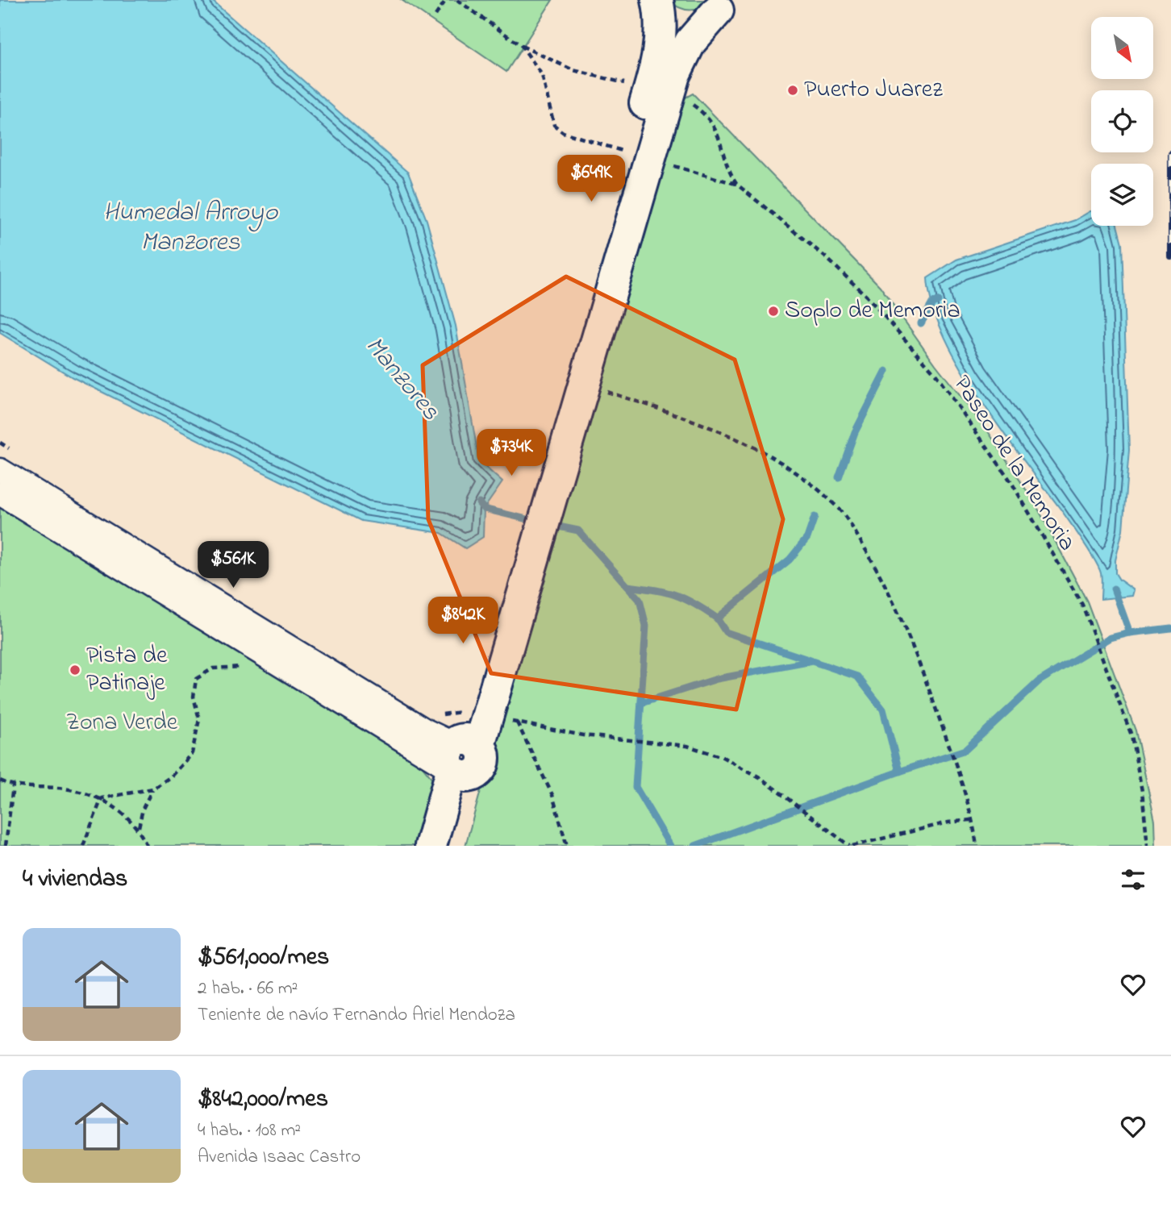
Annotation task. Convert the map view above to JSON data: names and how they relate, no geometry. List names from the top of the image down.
{
  "streets": {
    "path": ["Paseo de la Memoria"]
  },
  "water": ["Humedal Arroyo Manzores", "Manzores"],
  "parks": ["Zona Verde"],
  "places": ["Puerto Juarez", "Soplo de Memoria", "Pista de Patinaje"],
  "north": "bottom right",
  "page": {
    "price": [
      "$649K",
      "$734K",
      "$561K",
      "$842K"
    ],
    "heading": "4 viviendas",
    "list": [
      {
        "name": "$561,000/mes",
        "note": "2 hab. · 66 m² · Teniente de navío Fernando Ariel Mendoza"
      },
      {
        "name": "$842,000/mes",
        "note": "4 hab. · 108 m² · Avenida Isaac Castro"
      }
    ]
  }
}
